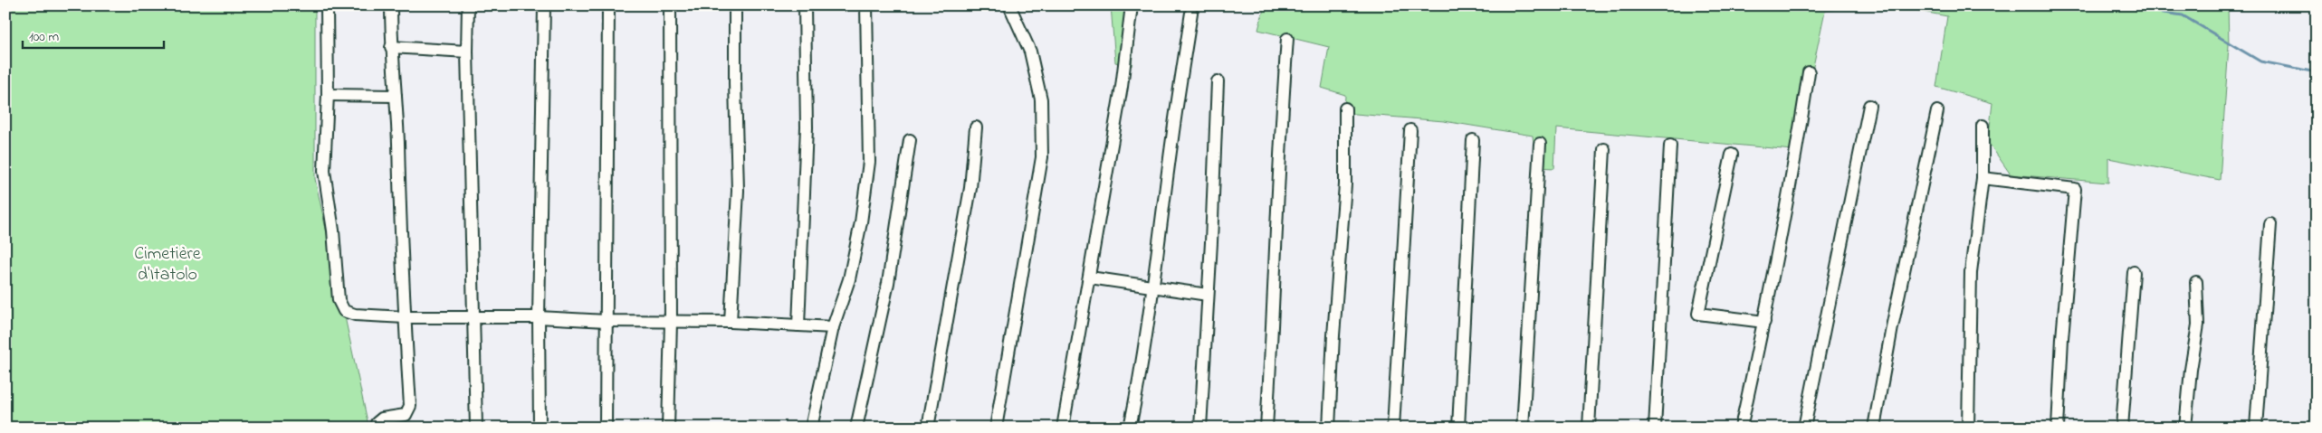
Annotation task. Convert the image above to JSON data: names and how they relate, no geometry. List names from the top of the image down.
{
  "parks": ["Cimetière d'Itatolo"],
  "scale_bar": "100 m"
}
